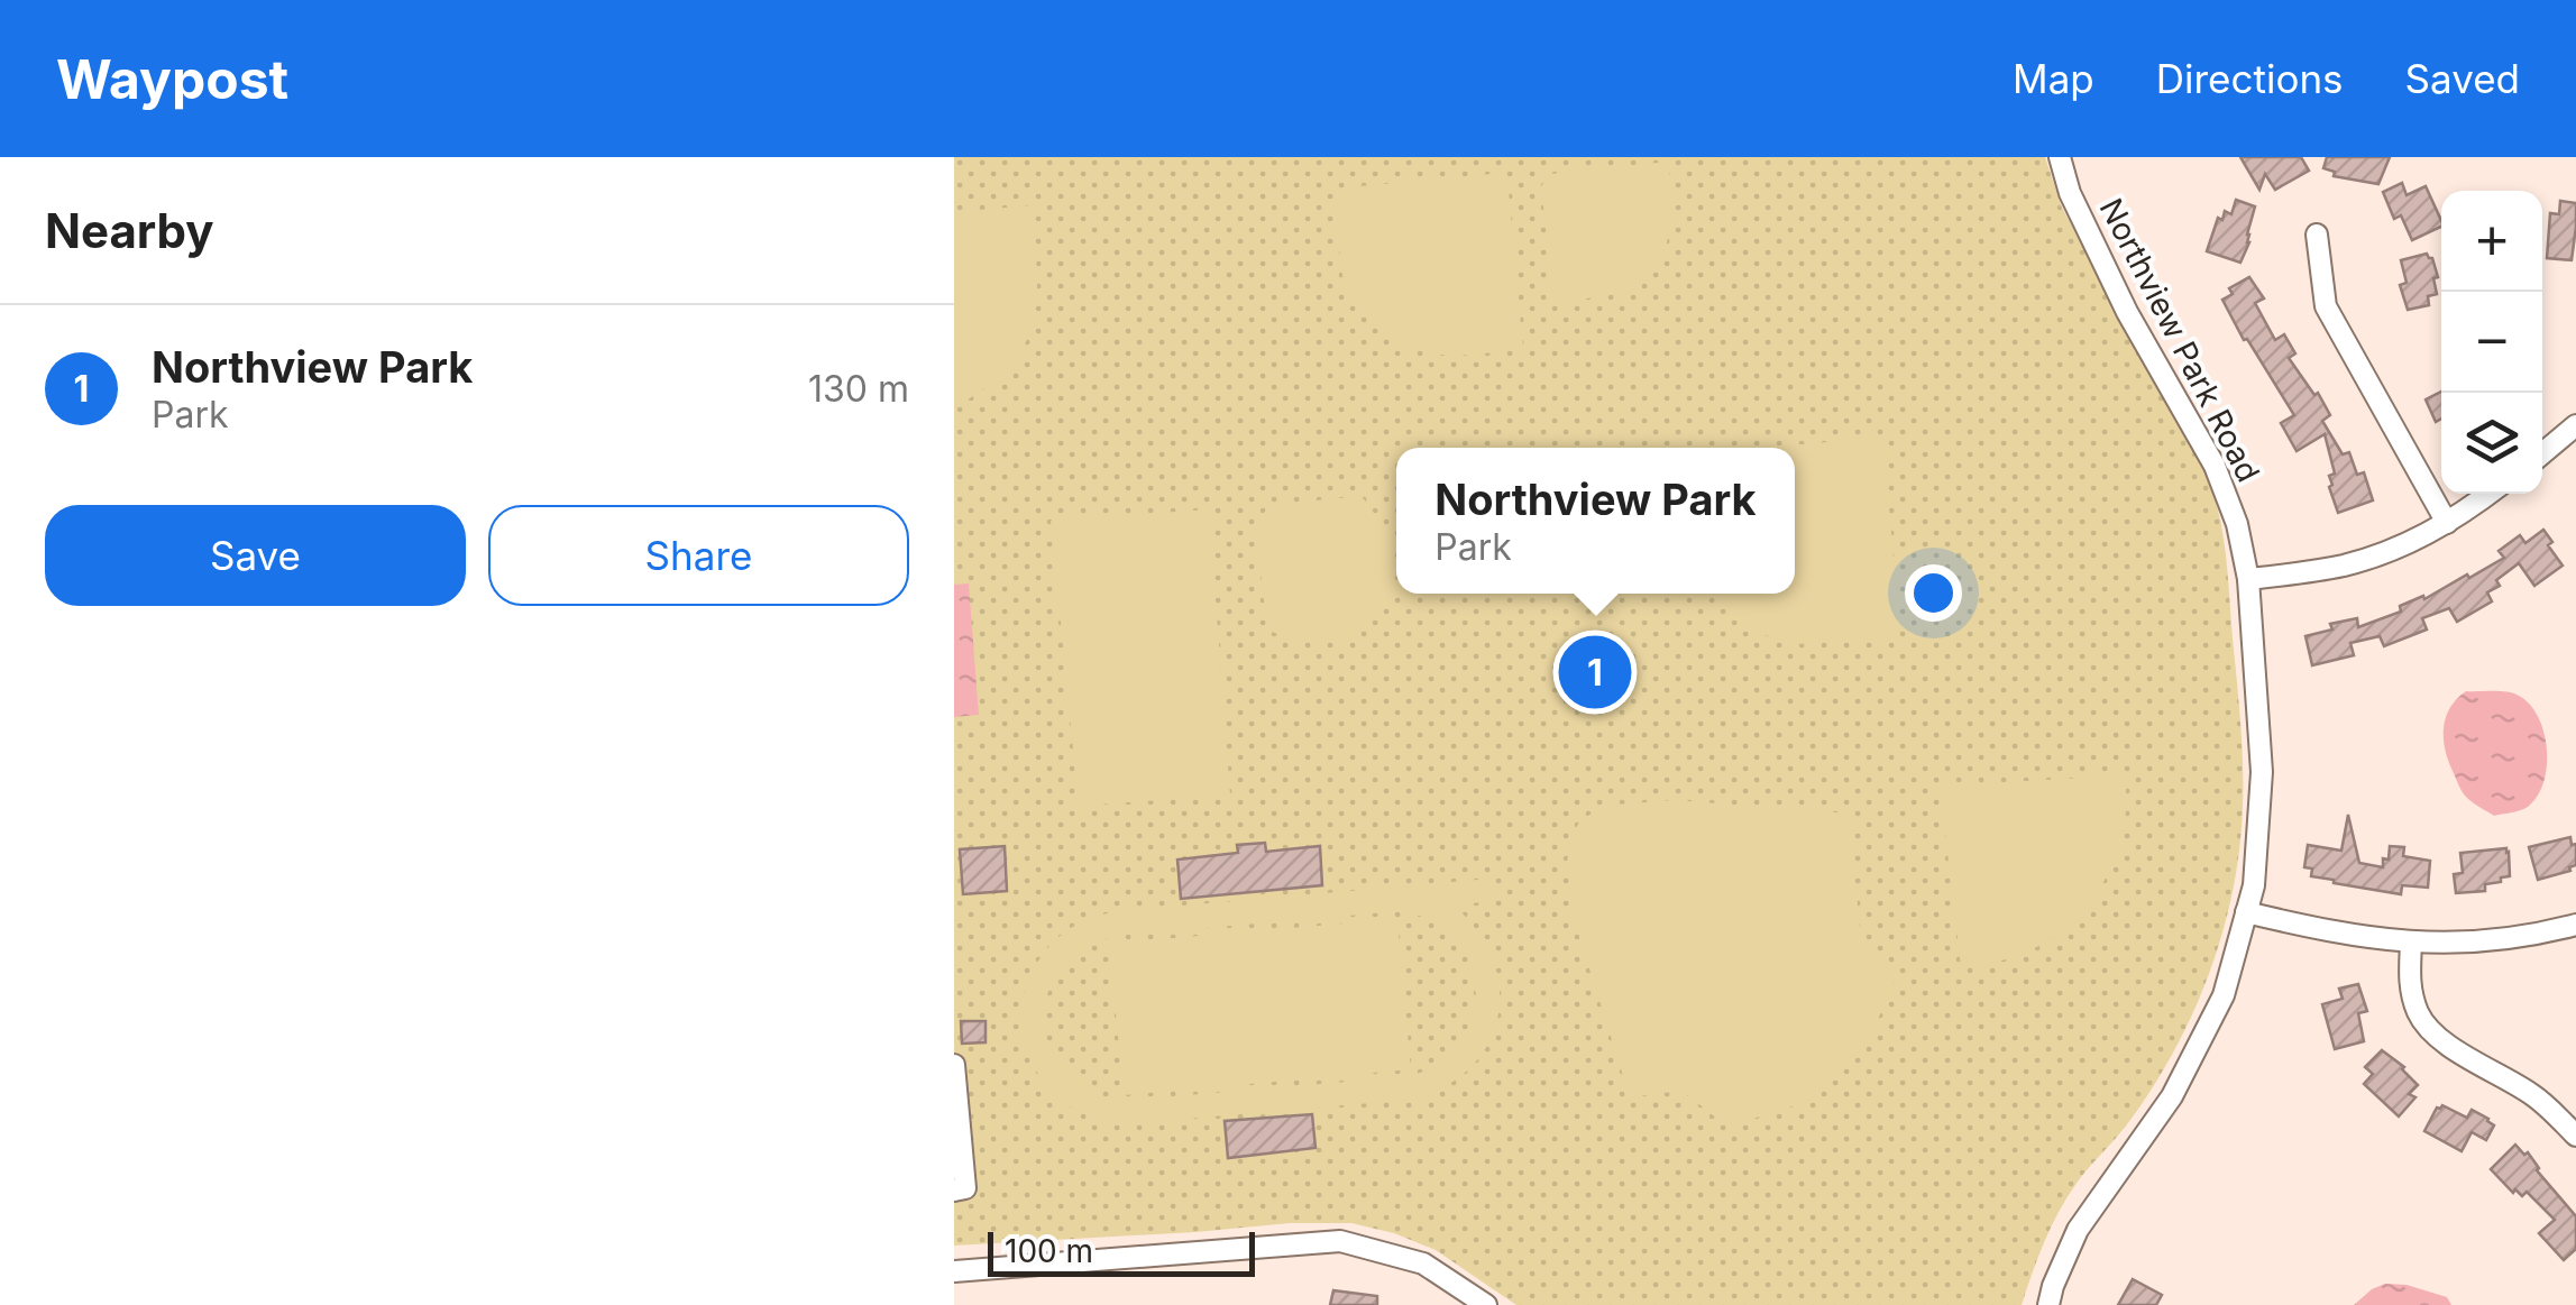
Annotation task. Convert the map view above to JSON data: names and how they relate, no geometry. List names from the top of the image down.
{
  "streets": {
    "street": ["Northview Park Road"]
  },
  "scale_bar": "100 m",
  "page": {
    "header": "Waypost",
    "nav": ["Map", "Directions", "Saved"],
    "heading": "Nearby",
    "map_buttons": ["+", "−"],
    "list": [
      {
        "mark": "1",
        "name": "Northview Park",
        "note": "Park",
        "value": "130 m"
      }
    ],
    "popup": ["Northview Park", "Park"],
    "buttons": ["Save", "Share"],
    "pins": "1",
    "scale": "100 m"
  }
}
